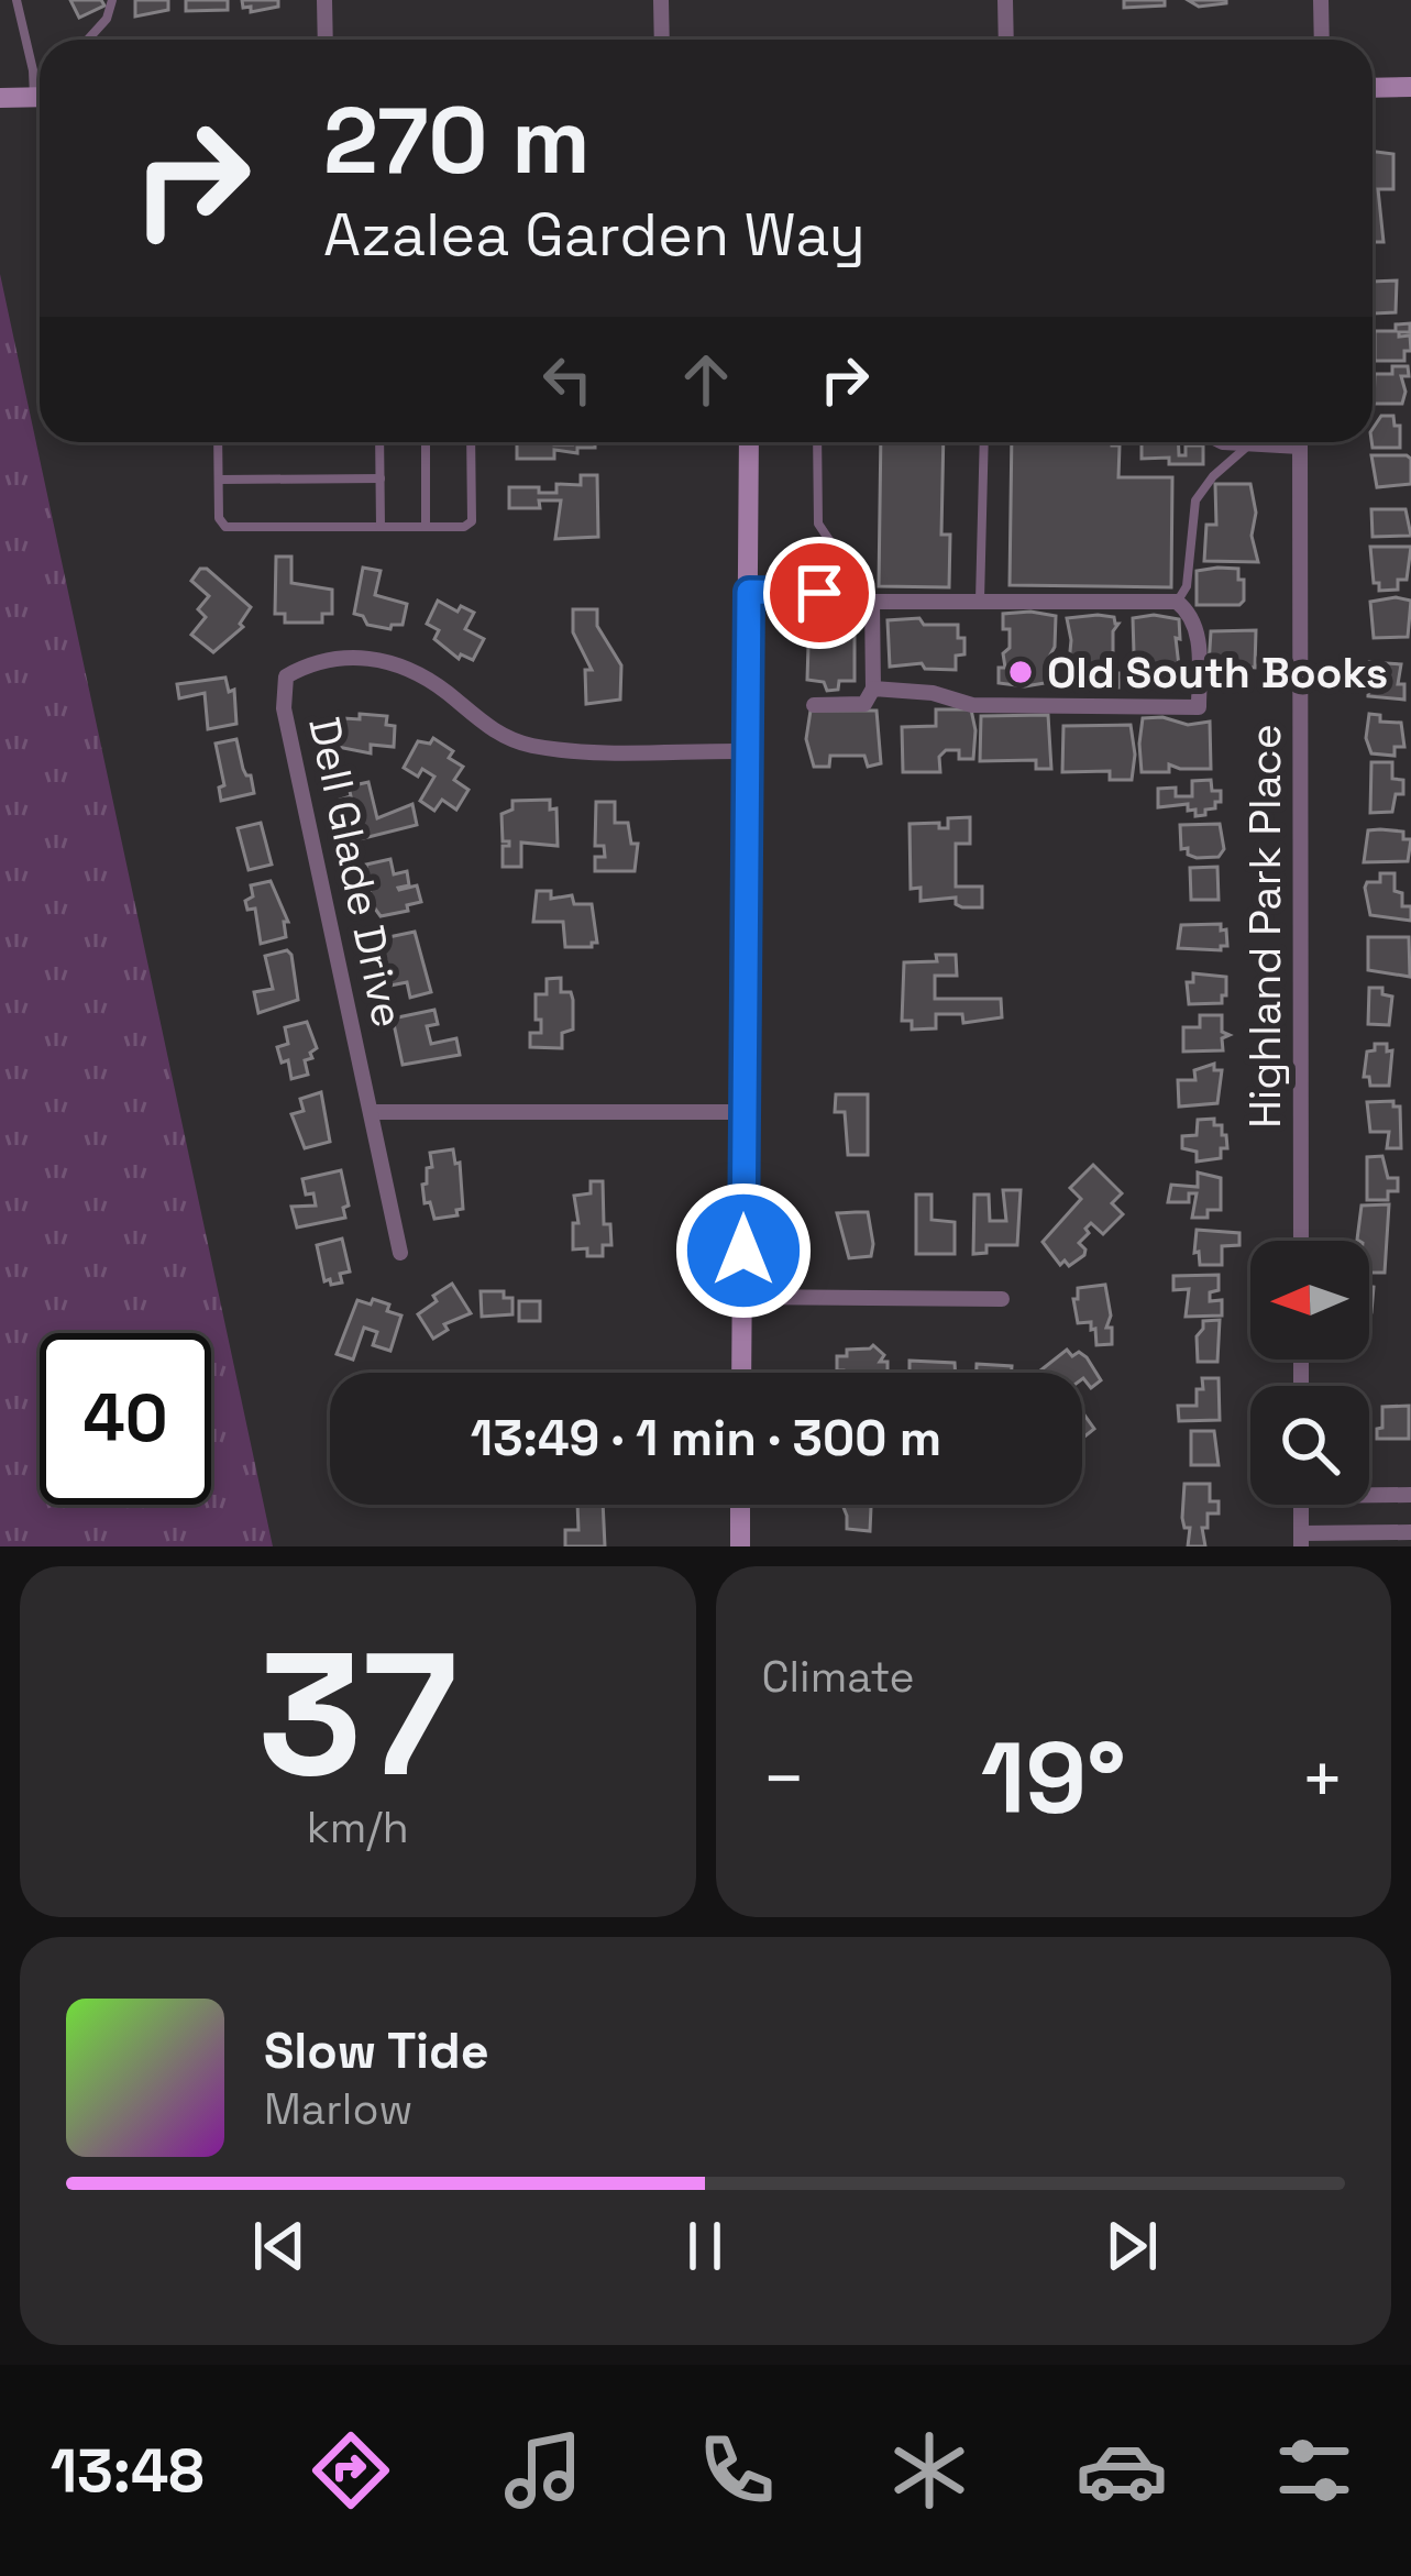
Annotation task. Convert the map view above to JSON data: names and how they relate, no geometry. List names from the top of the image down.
{
  "streets": {
    "street": ["Dell Glade Drive", "Highland Park Place"]
  },
  "places": ["Old South Books"],
  "north": "left",
  "page": {
    "turn": ["270 m", "Azalea Garden Way"],
    "limit": "40",
    "trip": "13:49 · 1 min · 300 m",
    "tile": [
      ["37", "km/h"],
      "Climate"
    ],
    "heat": ["−", "19°", "+"],
    "song": ["Slow Tide", "Marlow"],
    "tabs": "13:48"
  }
}
